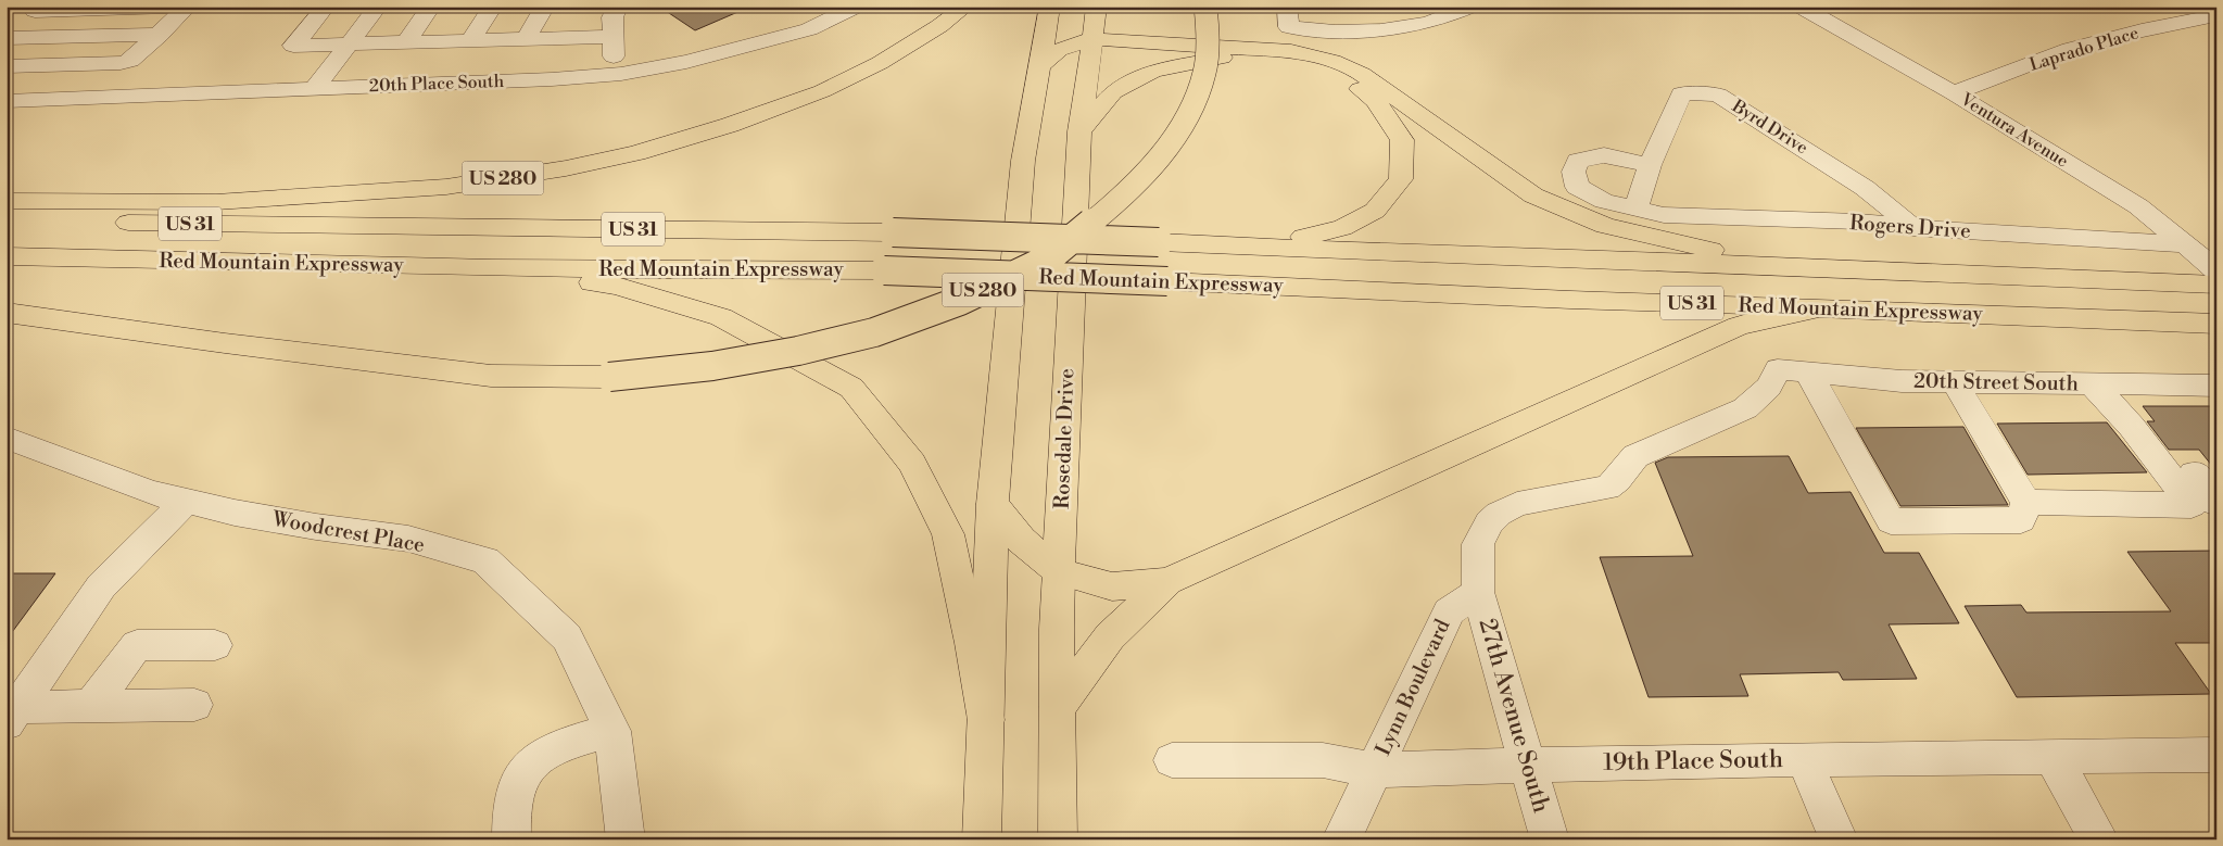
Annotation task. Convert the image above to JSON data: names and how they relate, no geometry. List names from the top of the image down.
{
  "streets": {
    "main road": [
      "US 280",
      "US 31",
      "Red Mountain Expressway",
      "Rosedale Drive"
    ],
    "street": [
      "Laprado Place",
      "20th Place South",
      "Byrd Drive",
      "Ventura Avenue",
      "Rogers Drive",
      "20th Street South",
      "Woodcrest Place",
      "Lynn Boulevard",
      "27th Avenue South",
      "19th Place South"
    ]
  },
  "crossings": [
    ["Laprado Place", "Ventura Avenue"],
    ["Byrd Drive", "Rogers Drive"],
    ["Ventura Avenue", "Rogers Drive"],
    ["20th Street South", "Lynn Boulevard"],
    ["20th Street South", "27th Avenue South"],
    ["Lynn Boulevard", "27th Avenue South"],
    ["Lynn Boulevard", "19th Place South"],
    ["27th Avenue South", "19th Place South"]
  ]
}
